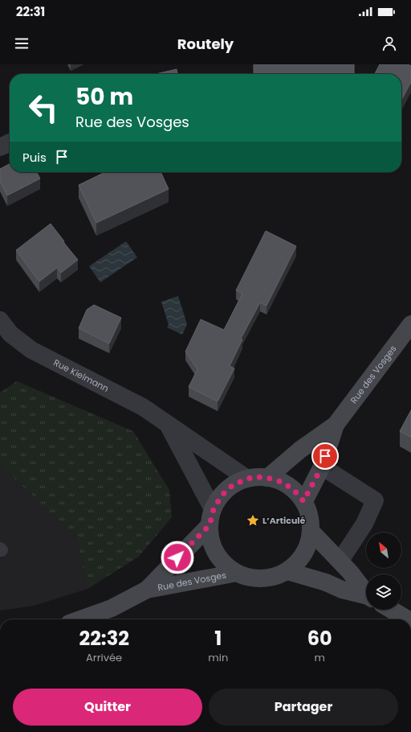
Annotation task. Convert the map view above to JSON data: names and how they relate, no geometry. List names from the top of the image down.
{
  "streets": {
    "main road": ["Rue des Vosges"],
    "street": ["Rue Kielmann"]
  },
  "crossings": [
    ["Rue des Vosges", "Rue Kielmann"]
  ],
  "places": {
    "place": ["L’Articulé"]
  },
  "north": "top left",
  "page": {
    "status": "22:31",
    "header": "Routely",
    "turn": ["50 m", "Rue des Vosges"],
    "then": "Puis",
    "eta": [
      "22:32",
      "Arrivée",
      "1",
      "min",
      "60",
      "m"
    ],
    "buttons": ["Quitter", "Partager"]
  }
}
